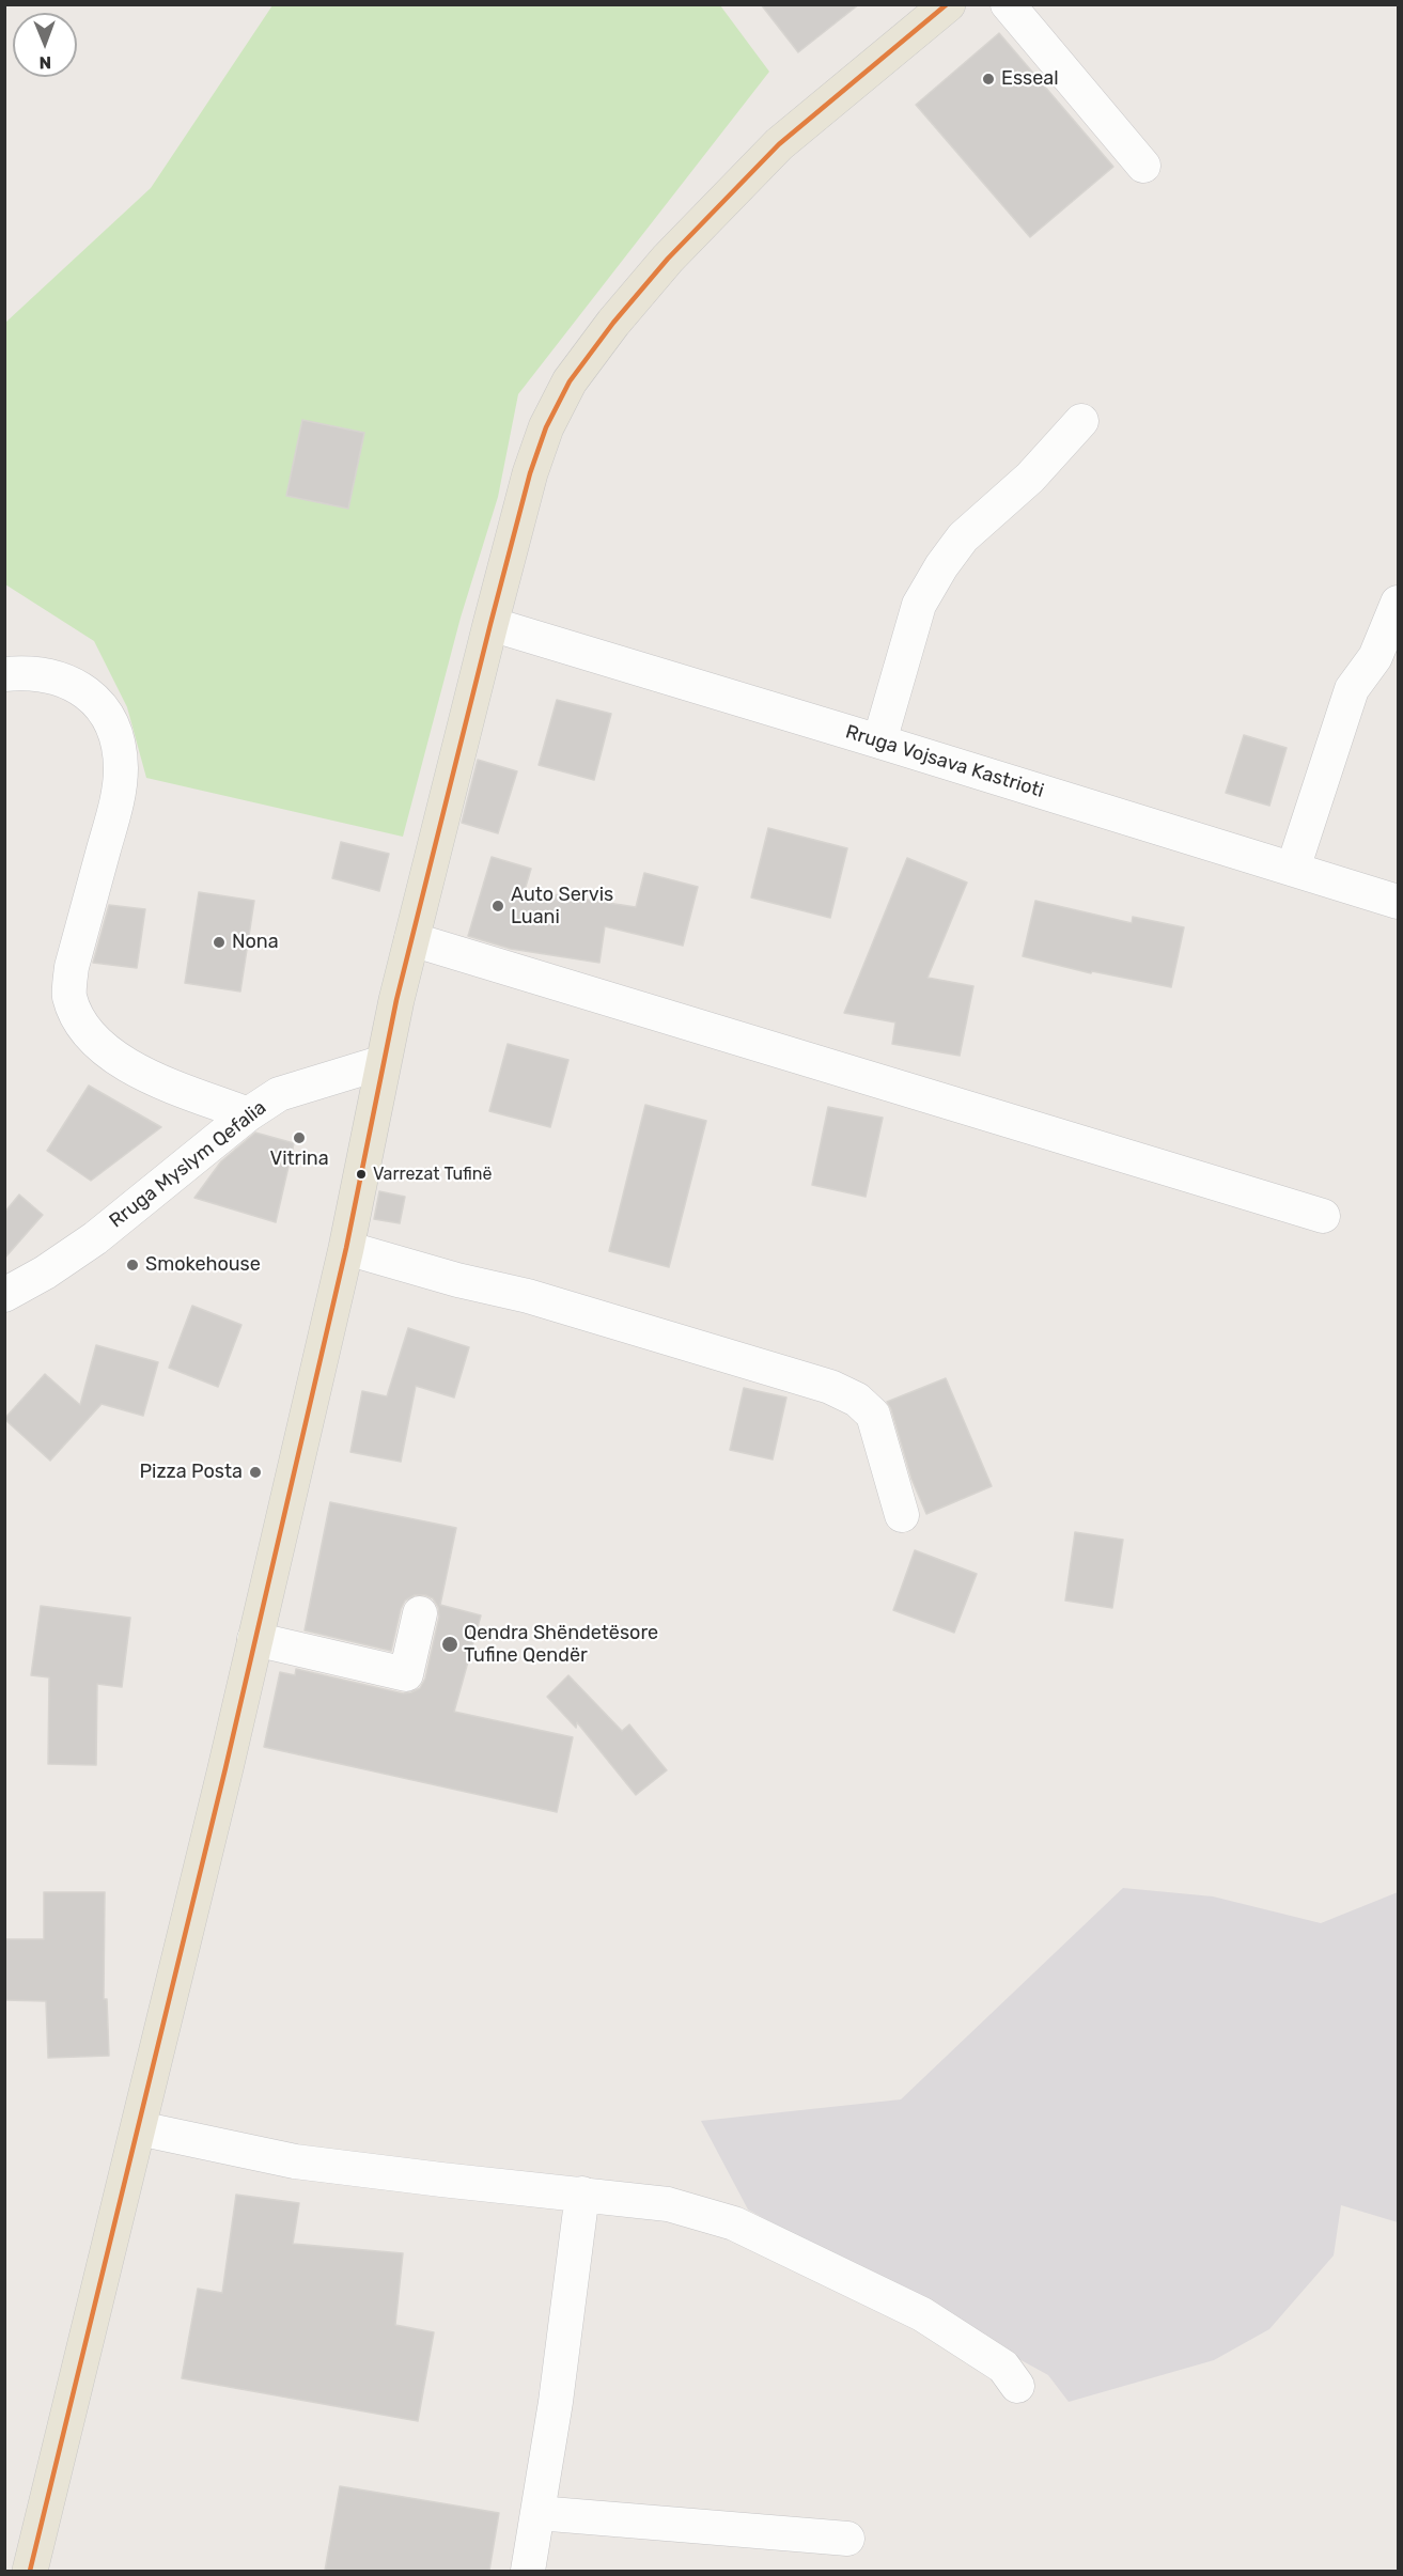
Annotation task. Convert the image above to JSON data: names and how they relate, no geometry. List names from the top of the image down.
{
  "streets": {
    "street": ["Rruga Vojsava Kastrioti", "Rruga Myslym Qefalia"]
  },
  "places": [
    "Esseal",
    "Auto Servis Luani",
    "Nona",
    "Vitrina",
    "Varrezat Tufinë",
    "Smokehouse",
    "Pizza Posta",
    "Qendra Shëndetësore Tufine Qendër"
  ],
  "north": "bottom"
}
